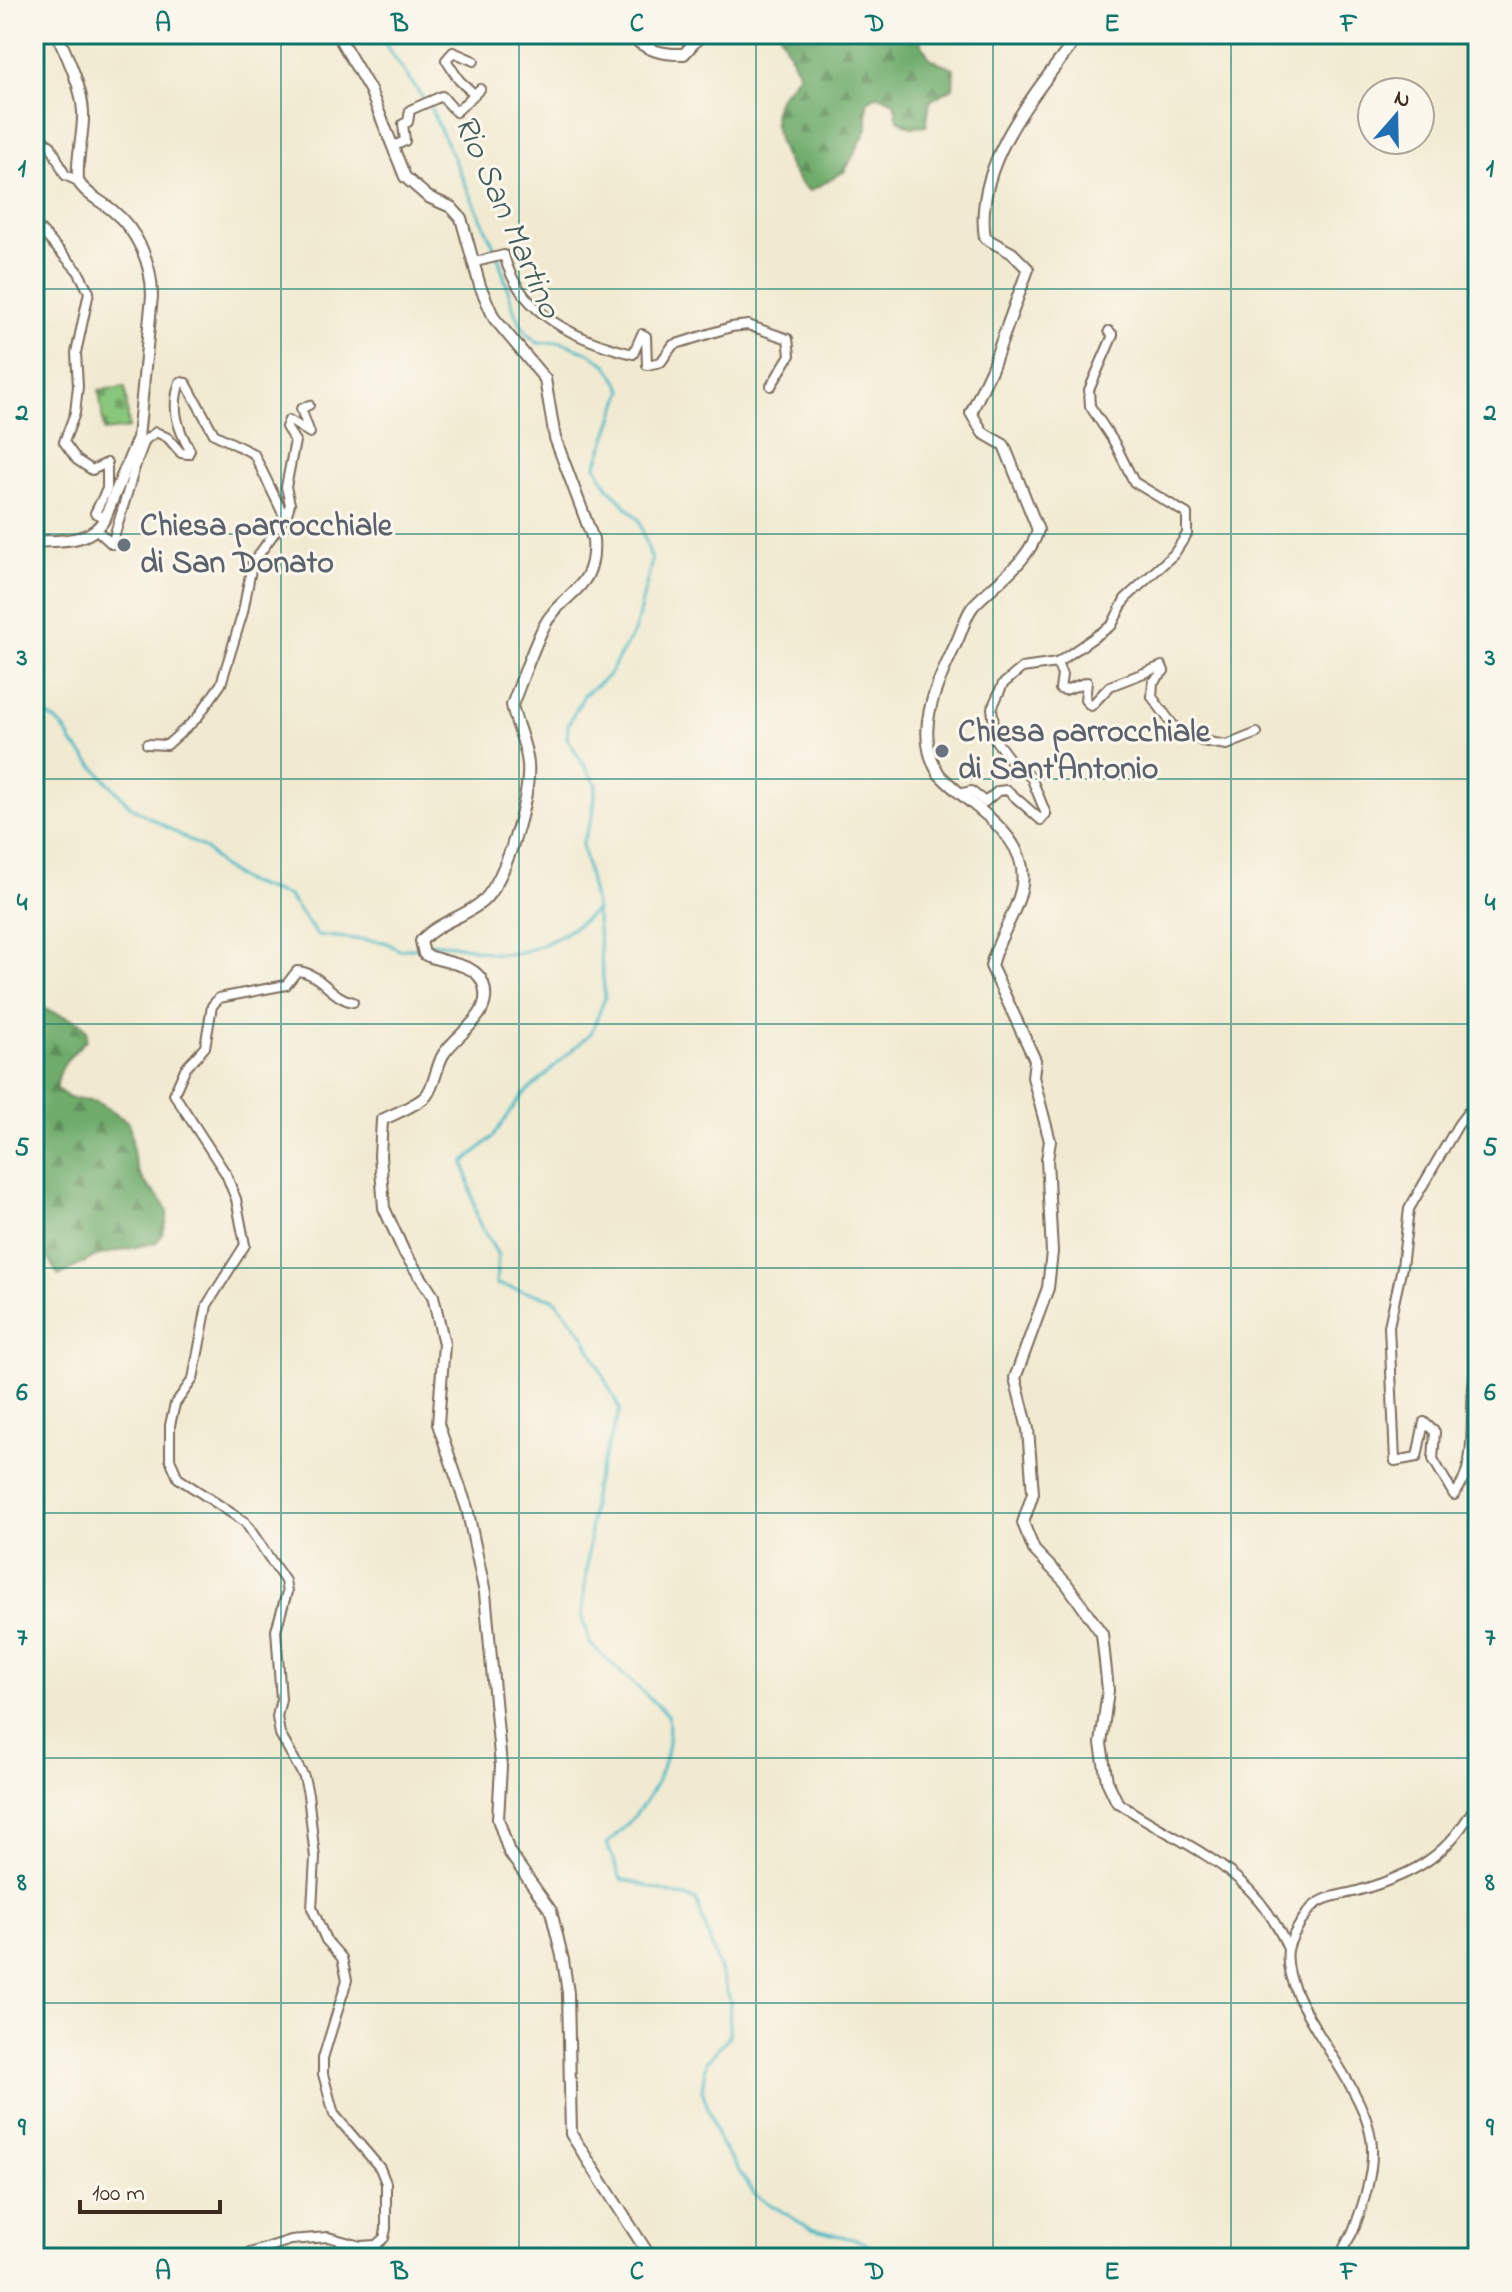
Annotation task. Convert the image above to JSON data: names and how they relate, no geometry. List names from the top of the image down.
{
  "water": ["Rio San Martino"],
  "places": ["Chiesa parrocchiale di San Donato", "Chiesa parrocchiale di Sant'Antonio"],
  "scale_bar": "100 m",
  "north": "top",
  "grid": {
    "columns": [
      "A",
      "B",
      "C",
      "D",
      "E",
      "F"
    ],
    "rows": [
      "1",
      "2",
      "3",
      "4",
      "5",
      "6",
      "7",
      "8",
      "9"
    ]
  }
}
